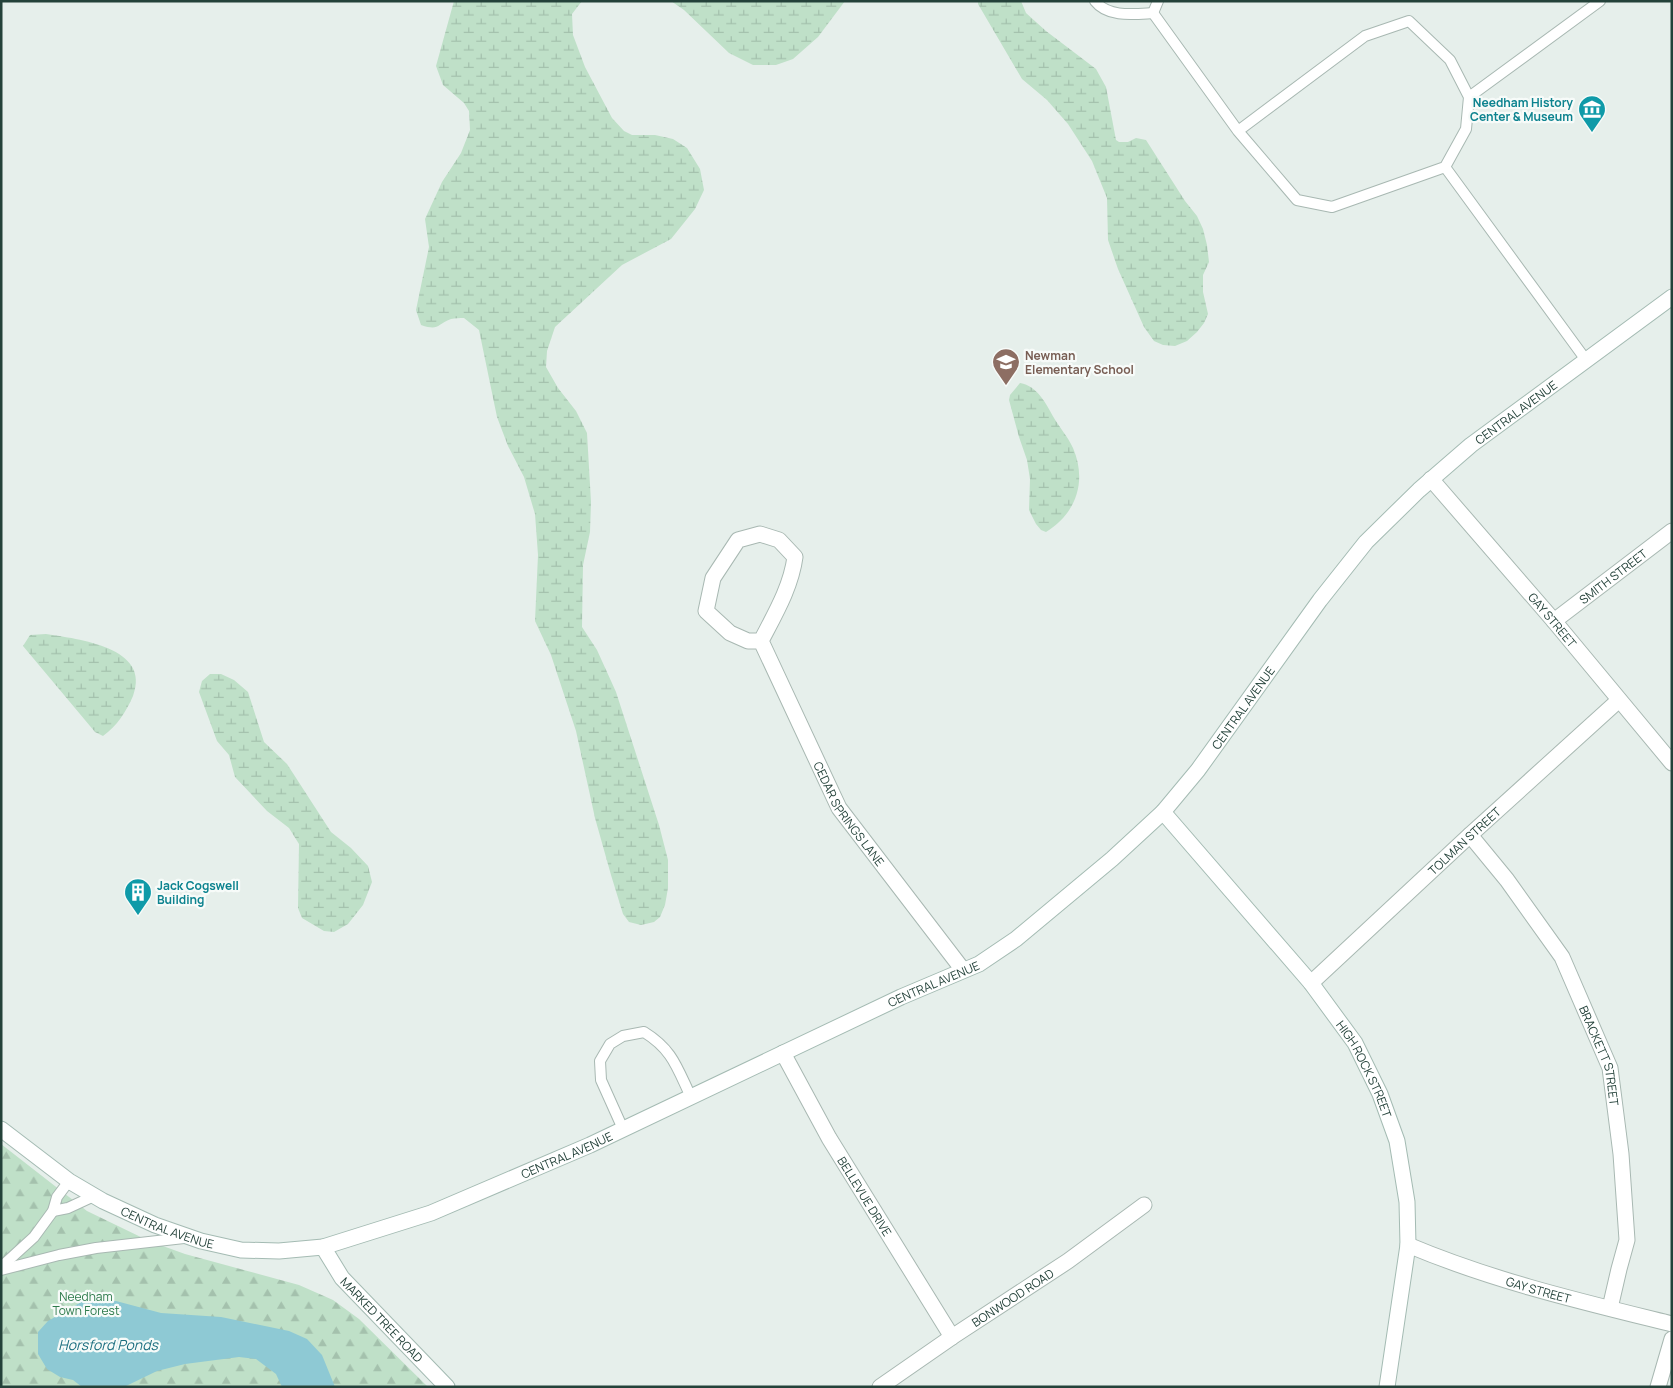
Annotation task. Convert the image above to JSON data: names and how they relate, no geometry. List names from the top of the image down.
{
  "streets": {
    "street": [
      "CENTRAL AVENUE",
      "SMITH STREET",
      "GAY STREET",
      "CEDAR SPRINGS LANE",
      "TOLMAN STREET",
      "BRACKETT STREET",
      "HIGH ROCK STREET",
      "BELLEVUE DRIVE",
      "BONWOOD ROAD",
      "MARKED TREE ROAD"
    ]
  },
  "crossings": [
    ["CENTRAL AVENUE", "GAY STREET"],
    ["CENTRAL AVENUE", "CEDAR SPRINGS LANE"],
    ["CENTRAL AVENUE", "HIGH ROCK STREET"],
    ["CENTRAL AVENUE", "BELLEVUE DRIVE"],
    ["CENTRAL AVENUE", "MARKED TREE ROAD"],
    ["SMITH STREET", "GAY STREET"],
    ["GAY STREET", "TOLMAN STREET"],
    ["GAY STREET", "BRACKETT STREET"],
    ["GAY STREET", "HIGH ROCK STREET"],
    ["TOLMAN STREET", "BRACKETT STREET"],
    ["TOLMAN STREET", "HIGH ROCK STREET"],
    ["BELLEVUE DRIVE", "BONWOOD ROAD"]
  ],
  "water": ["Horsford Ponds"],
  "parks": ["Needham Town Forest"],
  "places": {
    "museum": ["Needham History Center & Museum"],
    "school or university": ["Newman Elementary School"],
    "building": ["Jack Cogswell Building"]
  }
}
